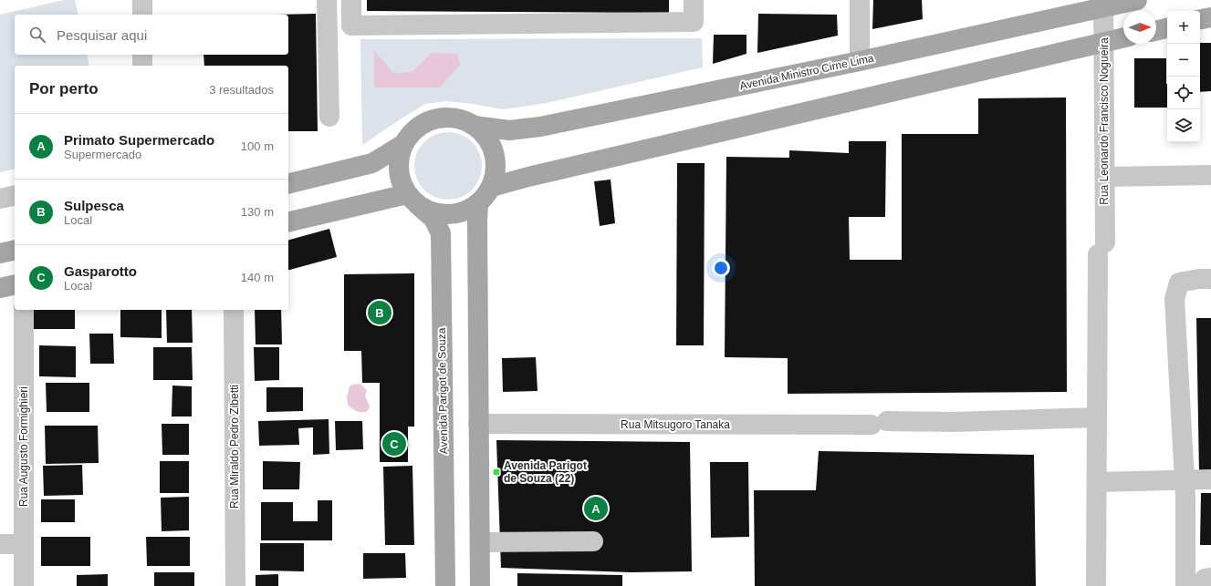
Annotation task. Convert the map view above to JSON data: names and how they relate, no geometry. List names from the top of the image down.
{
  "streets": {
    "main road": ["Avenida Ministro Cirne Lima", "Avenida Parigot de Souza"],
    "street": [
      "Rua Leonardo Francisco Nogueira",
      "Rua Mitsugoro Tanaka",
      "Rua Augusto Formighieri",
      "Rua Miraldo Pedro Zibetti"
    ]
  },
  "crossings": [
    ["Avenida Ministro Cirne Lima", "Rua Leonardo Francisco Nogueira"],
    ["Avenida Ministro Cirne Lima", "Avenida Parigot de Souza"],
    ["Rua Leonardo Francisco Nogueira", "Rua Mitsugoro Tanaka"]
  ],
  "places": {
    "transit": ["Avenida Parigot de Souza (22)"]
  },
  "north": "right",
  "page": {
    "map_buttons": ["+", "−"],
    "search": "Pesquisar aqui",
    "heading": ["Por perto", "3 resultados"],
    "list": [
      {
        "mark": "A",
        "name": "Primato Supermercado",
        "note": "Supermercado",
        "value": "100 m"
      },
      {
        "mark": "B",
        "name": "Sulpesca",
        "note": "Local",
        "value": "130 m"
      },
      {
        "mark": "C",
        "name": "Gasparotto",
        "note": "Local",
        "value": "140 m"
      }
    ],
    "pins": ["B", "C", "A"]
  }
}
